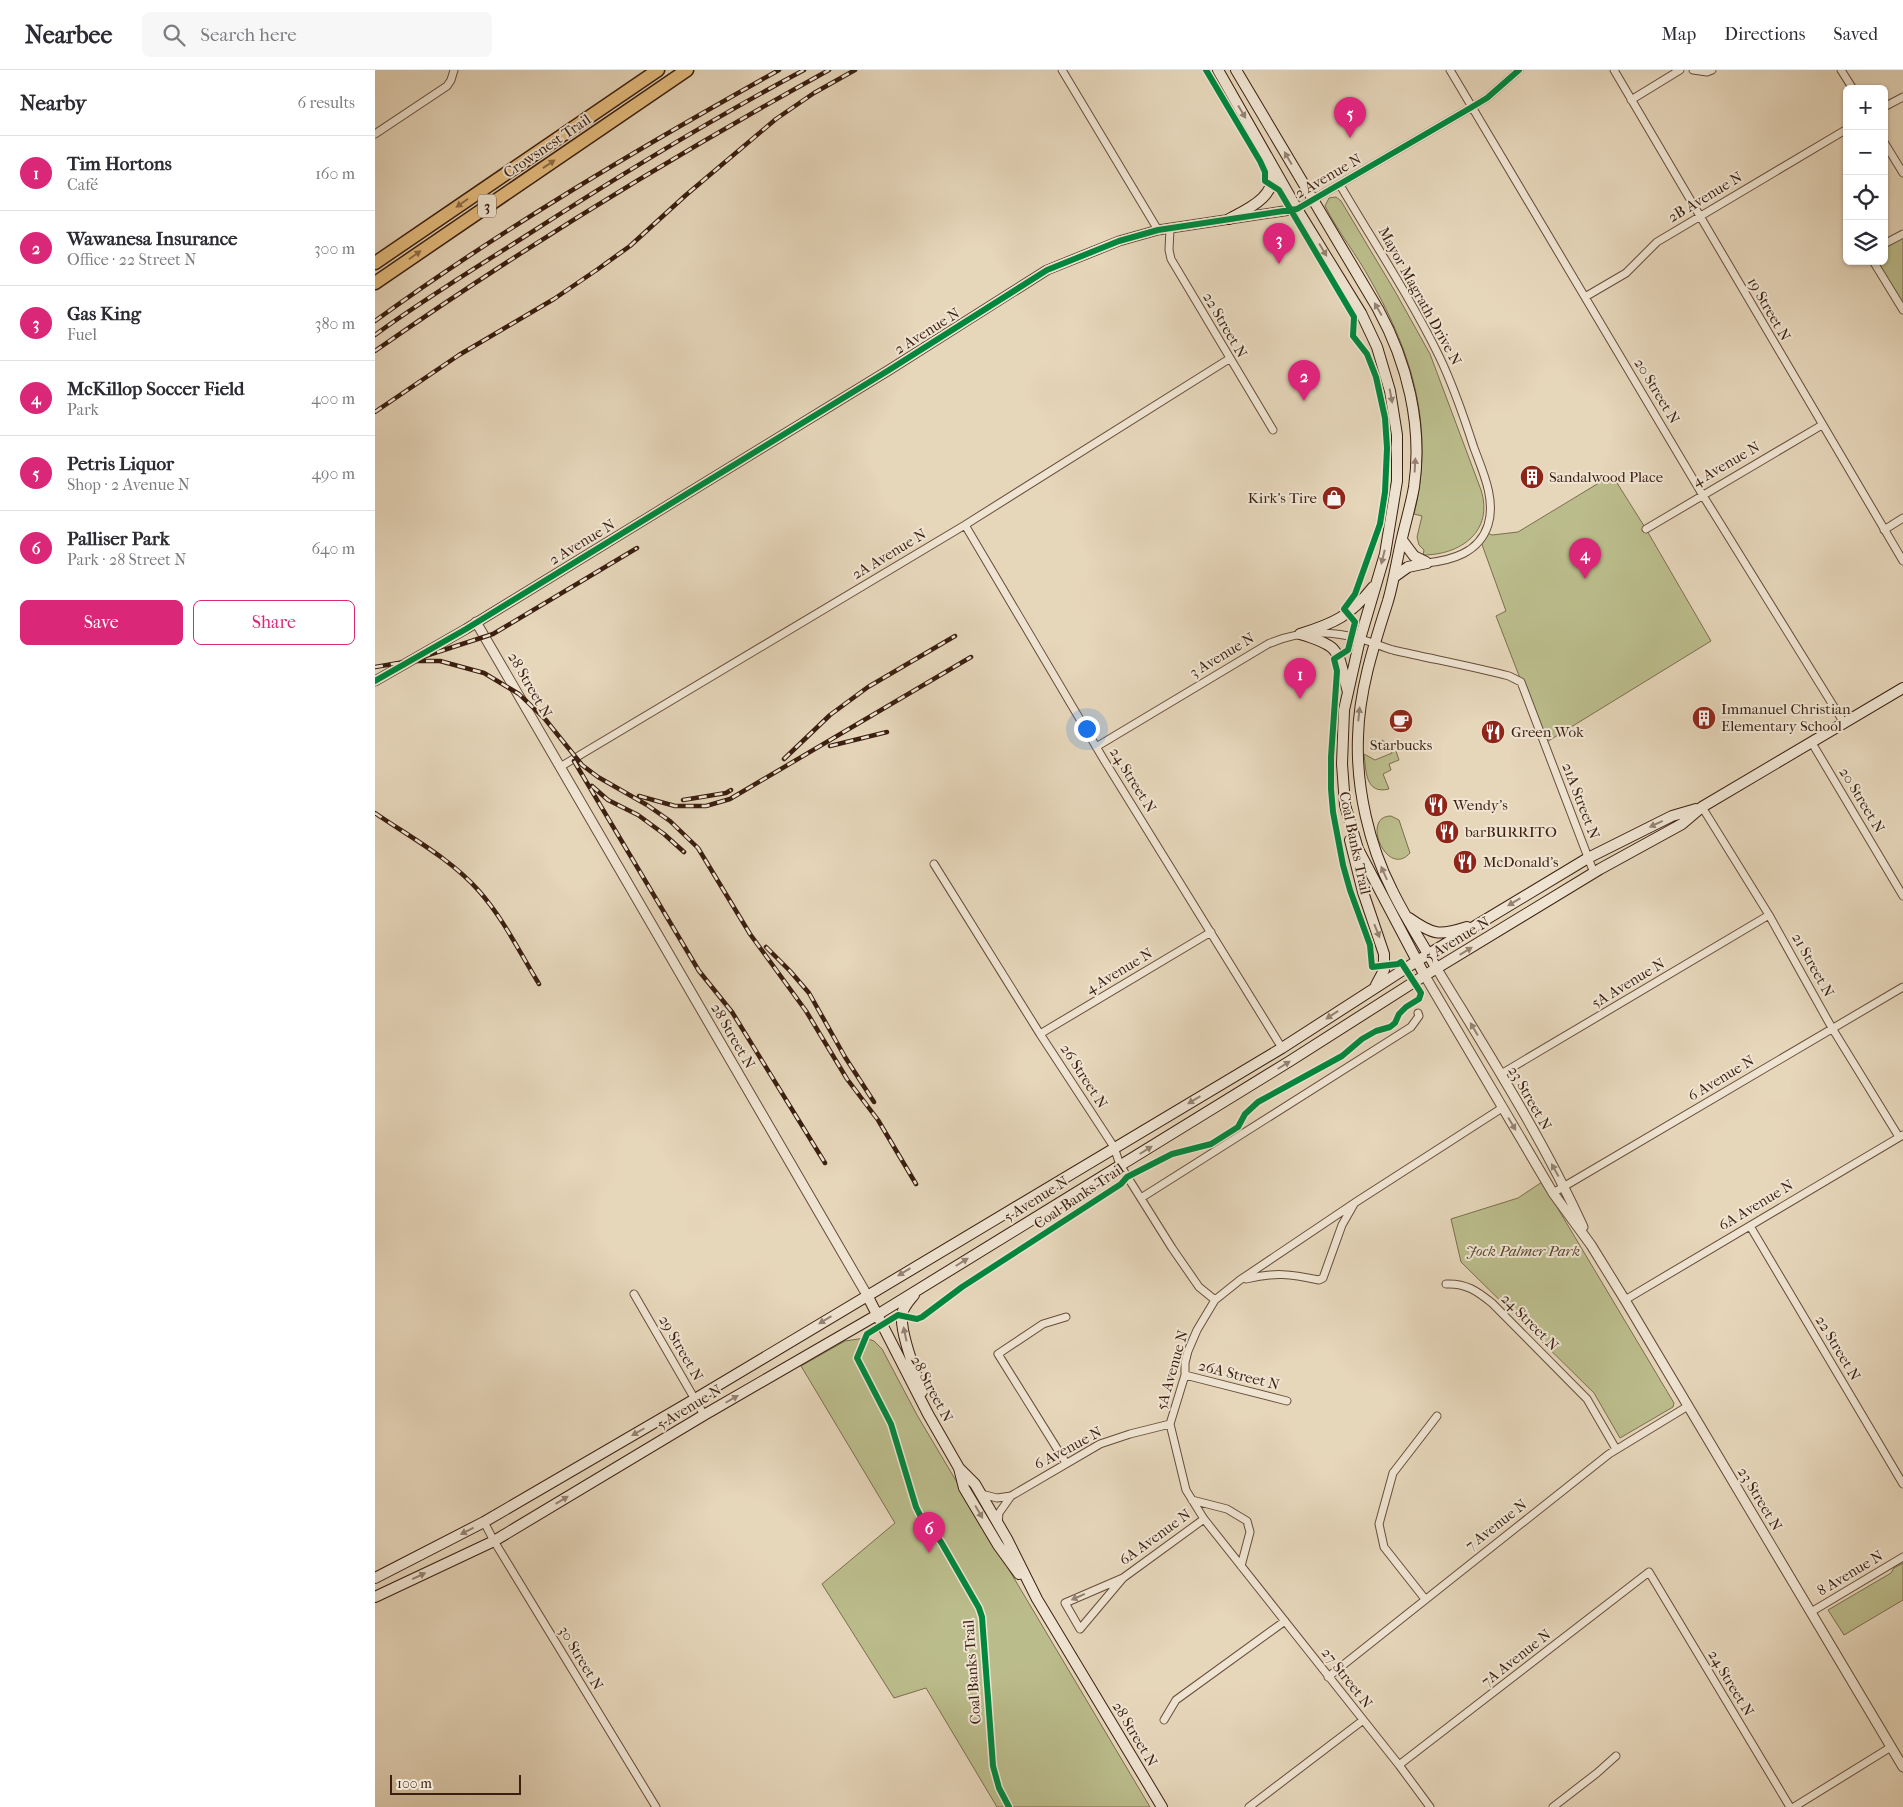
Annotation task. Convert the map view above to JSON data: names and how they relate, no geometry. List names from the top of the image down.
{
  "streets": {
    "highway": ["Crowsnest Trail", "3"],
    "main road": ["28 Street N", "5 Avenue N"],
    "street": [
      "2 Avenue N",
      "2B Avenue N",
      "Mayor Magrath Drive N",
      "19 Street N",
      "22 Street N",
      "20 Street N",
      "4 Avenue N",
      "2A Avenue N",
      "3 Avenue N",
      "24 Street N",
      "21A Street N",
      "21 Street N",
      "5A Avenue N",
      "26 Street N",
      "6 Avenue N",
      "23 Street N",
      "6A Avenue N",
      "29 Street N",
      "26A Street N",
      "7 Avenue N",
      "8 Avenue N",
      "30 Street N",
      "7A Avenue N",
      "27 Street N"
    ],
    "cycle path": ["Coal Banks Trail"]
  },
  "crossings": [
    ["2 Avenue N", "Mayor Magrath Drive N"],
    ["2 Avenue N", "22 Street N"],
    ["2 Avenue N", "20 Street N"],
    ["2 Avenue N", "28 Street N"],
    ["2B Avenue N", "19 Street N"],
    ["2B Avenue N", "20 Street N"],
    ["19 Street N", "4 Avenue N"],
    ["22 Street N", "2A Avenue N"],
    ["22 Street N", "6A Avenue N"],
    ["20 Street N", "4 Avenue N"],
    ["20 Street N", "5 Avenue N"],
    ["4 Avenue N", "24 Street N"],
    ["4 Avenue N", "26 Street N"],
    ["2A Avenue N", "28 Street N"],
    ["2A Avenue N", "24 Street N"],
    ["3 Avenue N", "24 Street N"],
    ["3 Avenue N", "21A Street N"],
    ["28 Street N", "5 Avenue N"],
    ["28 Street N", "6 Avenue N"],
    ["24 Street N", "5 Avenue N"],
    ["24 Street N", "7 Avenue N"],
    ["24 Street N", "7A Avenue N"],
    ["21A Street N", "5 Avenue N"],
    ["5 Avenue N", "21 Street N"],
    ["5 Avenue N", "26 Street N"],
    ["5 Avenue N", "23 Street N"],
    ["5 Avenue N", "29 Street N"],
    ["5 Avenue N", "30 Street N"],
    ["21 Street N", "5A Avenue N"],
    ["21 Street N", "6 Avenue N"],
    ["21 Street N", "6A Avenue N"],
    ["5A Avenue N", "26 Street N"],
    ["5A Avenue N", "6 Avenue N"],
    ["5A Avenue N", "23 Street N"],
    ["5A Avenue N", "26A Street N"],
    ["5A Avenue N", "27 Street N"],
    ["6 Avenue N", "23 Street N"],
    ["6 Avenue N", "27 Street N"],
    ["23 Street N", "6A Avenue N"],
    ["23 Street N", "7 Avenue N"],
    ["23 Street N", "8 Avenue N"],
    ["6A Avenue N", "27 Street N"],
    ["7 Avenue N", "27 Street N"],
    ["7A Avenue N", "27 Street N"]
  ],
  "parks": ["Jock Palmer Park"],
  "places": {
    "building": ["Sandalwood Place", "Immanuel Christian Elementary School"],
    "shop": ["Kirk's Tire"],
    "cafe": ["Starbucks"],
    "restaurant": [
      "Green Wok",
      "Wendy's",
      "barBURRITO",
      "McDonald's"
    ]
  },
  "scale_bar": "100 m",
  "page": {
    "header": "Nearbee",
    "search": "Search here",
    "nav": ["Map", "Directions", "Saved"],
    "heading": ["Nearby", "6 results"],
    "map_buttons": ["+", "−"],
    "pins": [
      "5",
      "3",
      "2",
      "4",
      "1",
      "6"
    ],
    "list": [
      {
        "mark": "1",
        "name": "Tim Hortons",
        "note": "Café",
        "value": "160 m"
      },
      {
        "mark": "2",
        "name": "Wawanesa Insurance",
        "note": "Office · 22 Street N",
        "value": "300 m"
      },
      {
        "mark": "3",
        "name": "Gas King",
        "note": "Fuel",
        "value": "380 m"
      },
      {
        "mark": "4",
        "name": "McKillop Soccer Field",
        "note": "Park",
        "value": "400 m"
      },
      {
        "mark": "5",
        "name": "Petris Liquor",
        "note": "Shop · 2 Avenue N",
        "value": "490 m"
      },
      {
        "mark": "6",
        "name": "Palliser Park",
        "note": "Park · 28 Street N",
        "value": "640 m"
      }
    ],
    "buttons": ["Save", "Share"],
    "scale": "100 m"
  }
}
